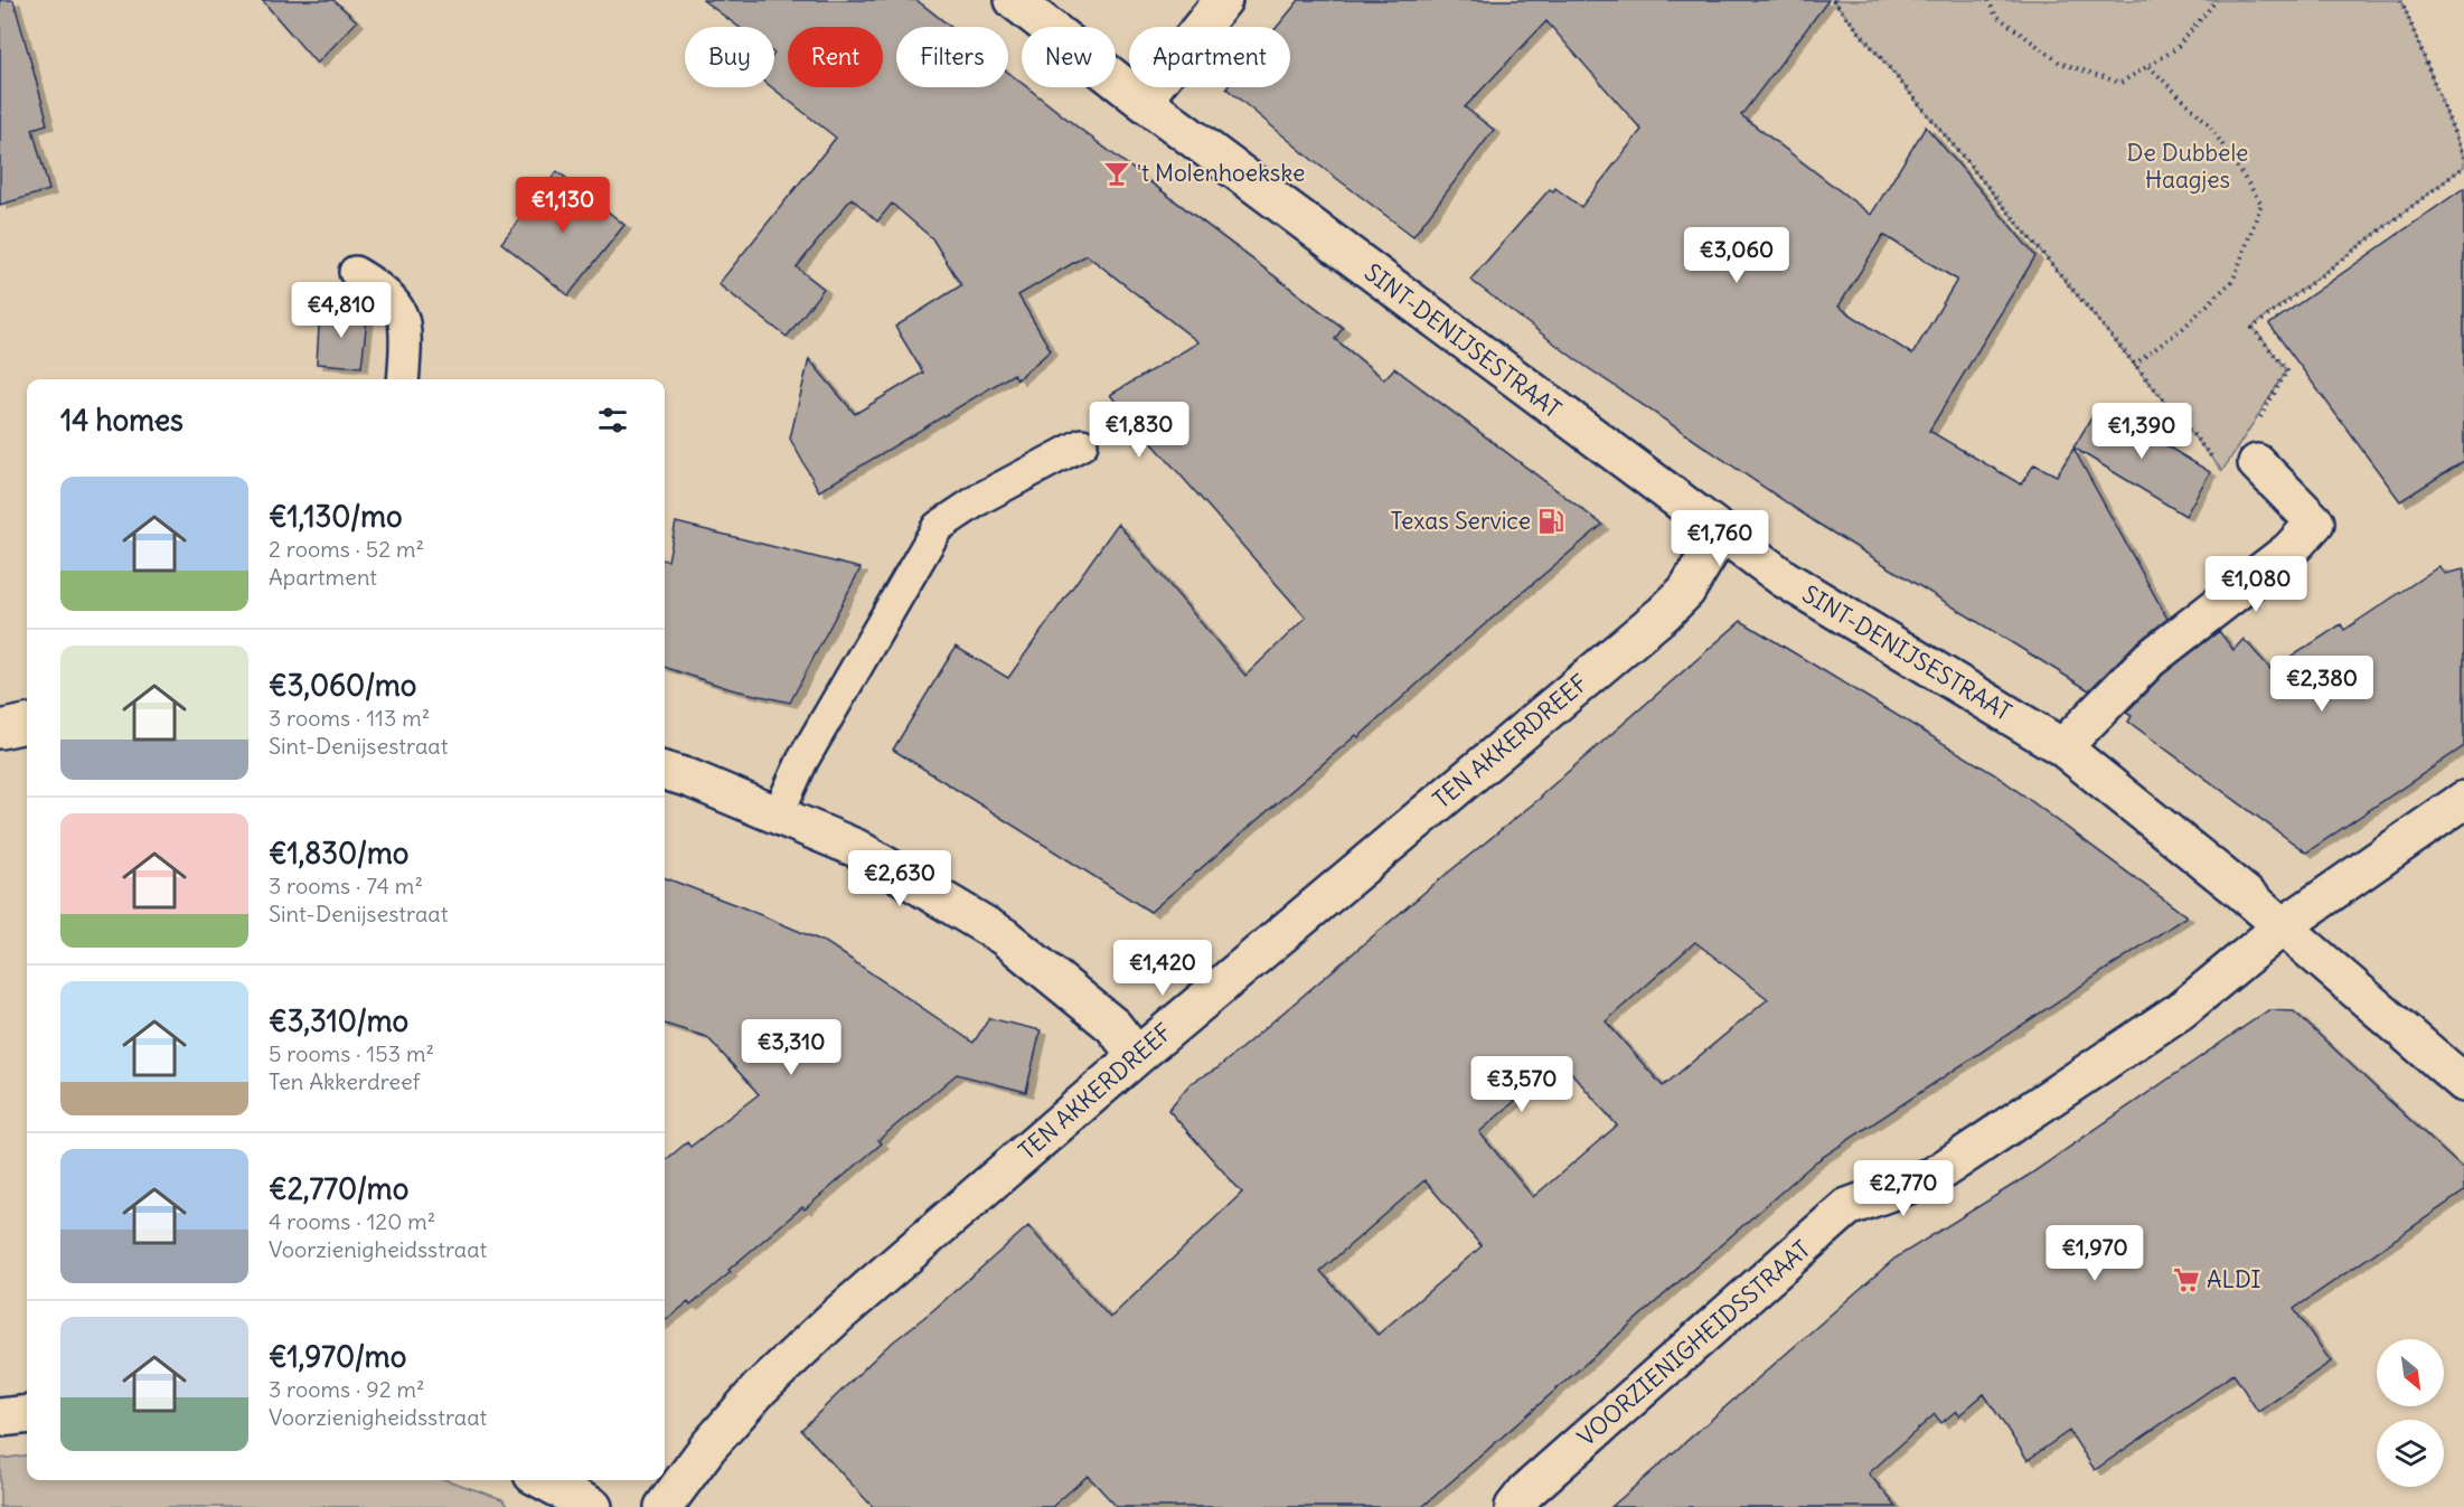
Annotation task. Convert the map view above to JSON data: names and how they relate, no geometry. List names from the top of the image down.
{
  "streets": {
    "street": ["SINT-DENIJSESTRAAT", "TEN AKKERDREEF", "VOORZIENIGHEIDSSTRAAT"]
  },
  "crossings": [
    ["SINT-DENIJSESTRAAT", "TEN AKKERDREEF"],
    ["SINT-DENIJSESTRAAT", "VOORZIENIGHEIDSSTRAAT"]
  ],
  "parks": ["De Dubbele Haagjes"],
  "places": {
    "bar": ["'t Molenhoekske"],
    "fuel station": ["Texas Service"],
    "supermarket": ["ALDI"]
  },
  "north": "bottom right",
  "page": {
    "chip": [
      "Buy",
      "Rent",
      "Filters",
      "New",
      "Apartment"
    ],
    "price": [
      "€1,130",
      "€3,060",
      "€4,810",
      "€1,830",
      "€1,390",
      "€1,760",
      "€1,080",
      "€2,380",
      "€2,630",
      "€1,420",
      "€3,310",
      "€3,570",
      "€2,770",
      "€1,970"
    ],
    "heading": "14 homes",
    "list": [
      {
        "name": "€1,130/mo",
        "note": "2 rooms · 52 m² · Apartment"
      },
      {
        "name": "€3,060/mo",
        "note": "3 rooms · 113 m² · Sint-Denijsestraat"
      },
      {
        "name": "€1,830/mo",
        "note": "3 rooms · 74 m² · Sint-Denijsestraat"
      },
      {
        "name": "€3,310/mo",
        "note": "5 rooms · 153 m² · Ten Akkerdreef"
      },
      {
        "name": "€2,770/mo",
        "note": "4 rooms · 120 m² · Voorzienigheidsstraat"
      },
      {
        "name": "€1,970/mo",
        "note": "3 rooms · 92 m² · Voorzienigheidsstraat"
      }
    ]
  }
}
